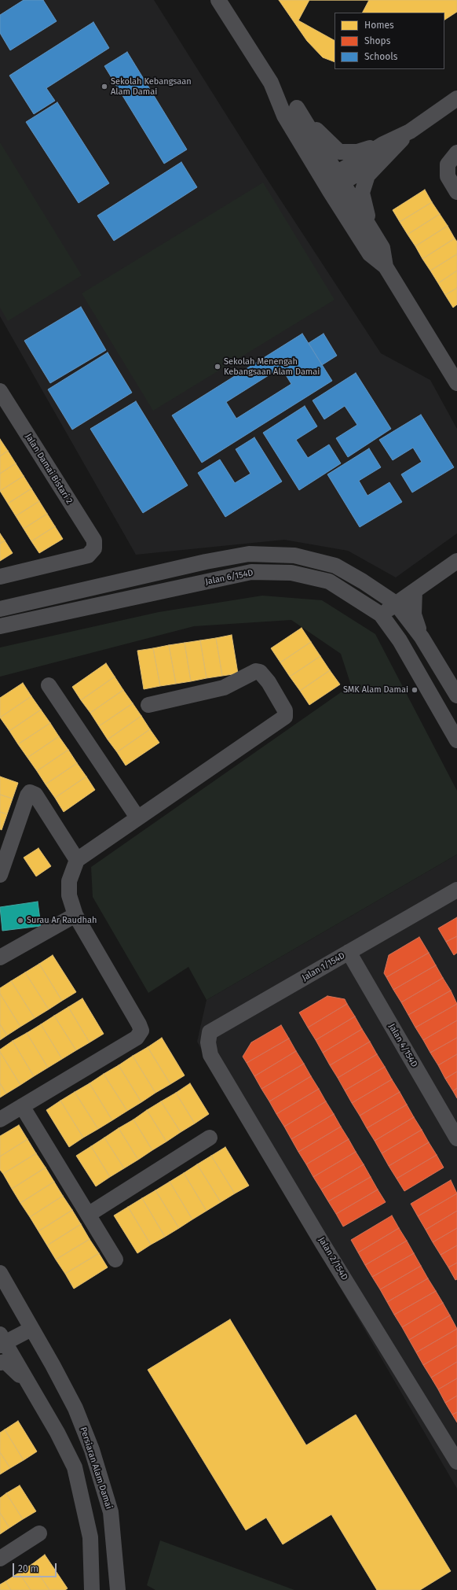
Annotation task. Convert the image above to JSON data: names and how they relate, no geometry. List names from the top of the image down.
{
  "streets": {
    "street": [
      "Jalan Damai Bistari 2",
      "Jalan 6/154D",
      "Jalan 1/154D",
      "Jalan 4/154D",
      "Jalan 2/154D",
      "Persiaran Alam Damai"
    ]
  },
  "crossings": [
    ["Jalan 1/154D", "Jalan 4/154D"],
    ["Jalan 1/154D", "Jalan 2/154D"]
  ],
  "places": [
    "Sekolah Kebangsaan Alam Damai",
    "Sekolah Menengah Kebangsaan Alam Damai",
    "SMK Alam Damai",
    "Surau Ar Raudhah"
  ],
  "legend": ["Homes", "Shops", "Schools"],
  "scale_bar": "20 m"
}
